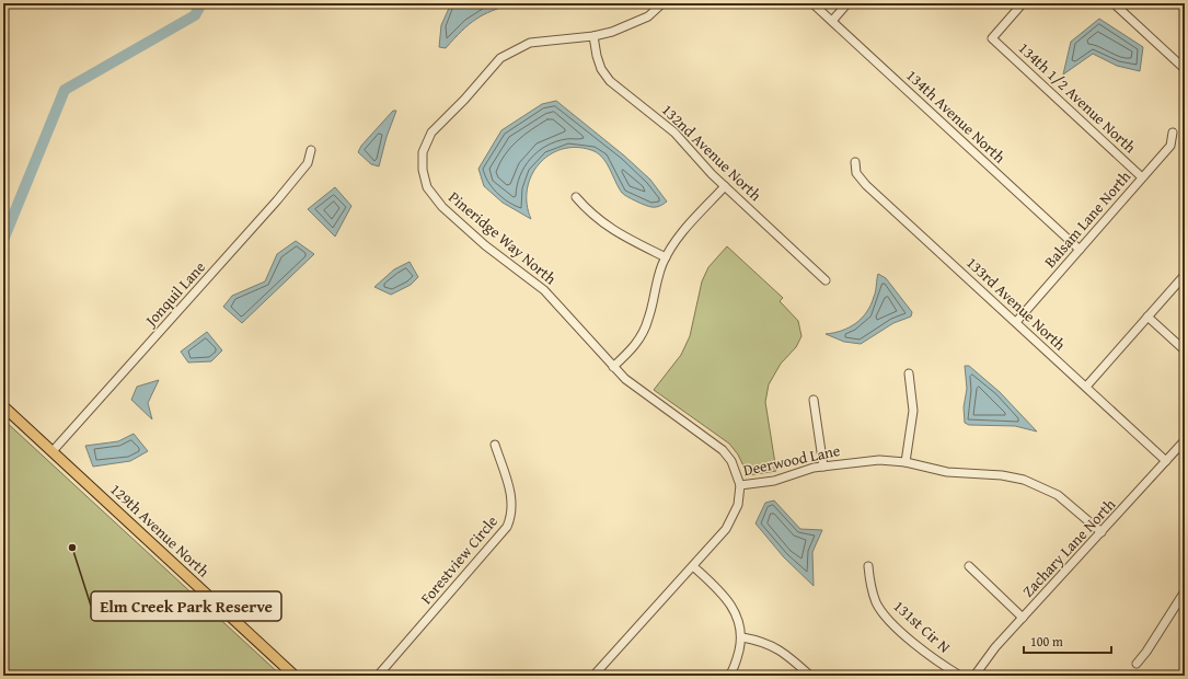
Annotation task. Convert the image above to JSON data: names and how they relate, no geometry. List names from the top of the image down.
{
  "streets": {
    "main road": ["129th Avenue North"],
    "street": [
      "134th 1/2 Avenue North",
      "134th Avenue North",
      "132nd Avenue North",
      "Balsam Lane North",
      "Pineridge Way North",
      "Jonquil Lane",
      "133rd Avenue North",
      "Deerwood Lane",
      "Zachary Lane North",
      "Forestview Circle",
      "131st Cir N"
    ]
  },
  "crossings": [
    ["134th 1/2 Avenue North", "Balsam Lane North"],
    ["134th Avenue North", "Balsam Lane North"],
    ["132nd Avenue North", "Pineridge Way North"],
    ["Balsam Lane North", "133rd Avenue North"],
    ["Pineridge Way North", "Deerwood Lane"],
    ["Jonquil Lane", "129th Avenue North"],
    ["133rd Avenue North", "Zachary Lane North"],
    ["Deerwood Lane", "Zachary Lane North"]
  ],
  "places": ["Elm Creek Park Reserve"],
  "scale_bar": "100 m"
}
